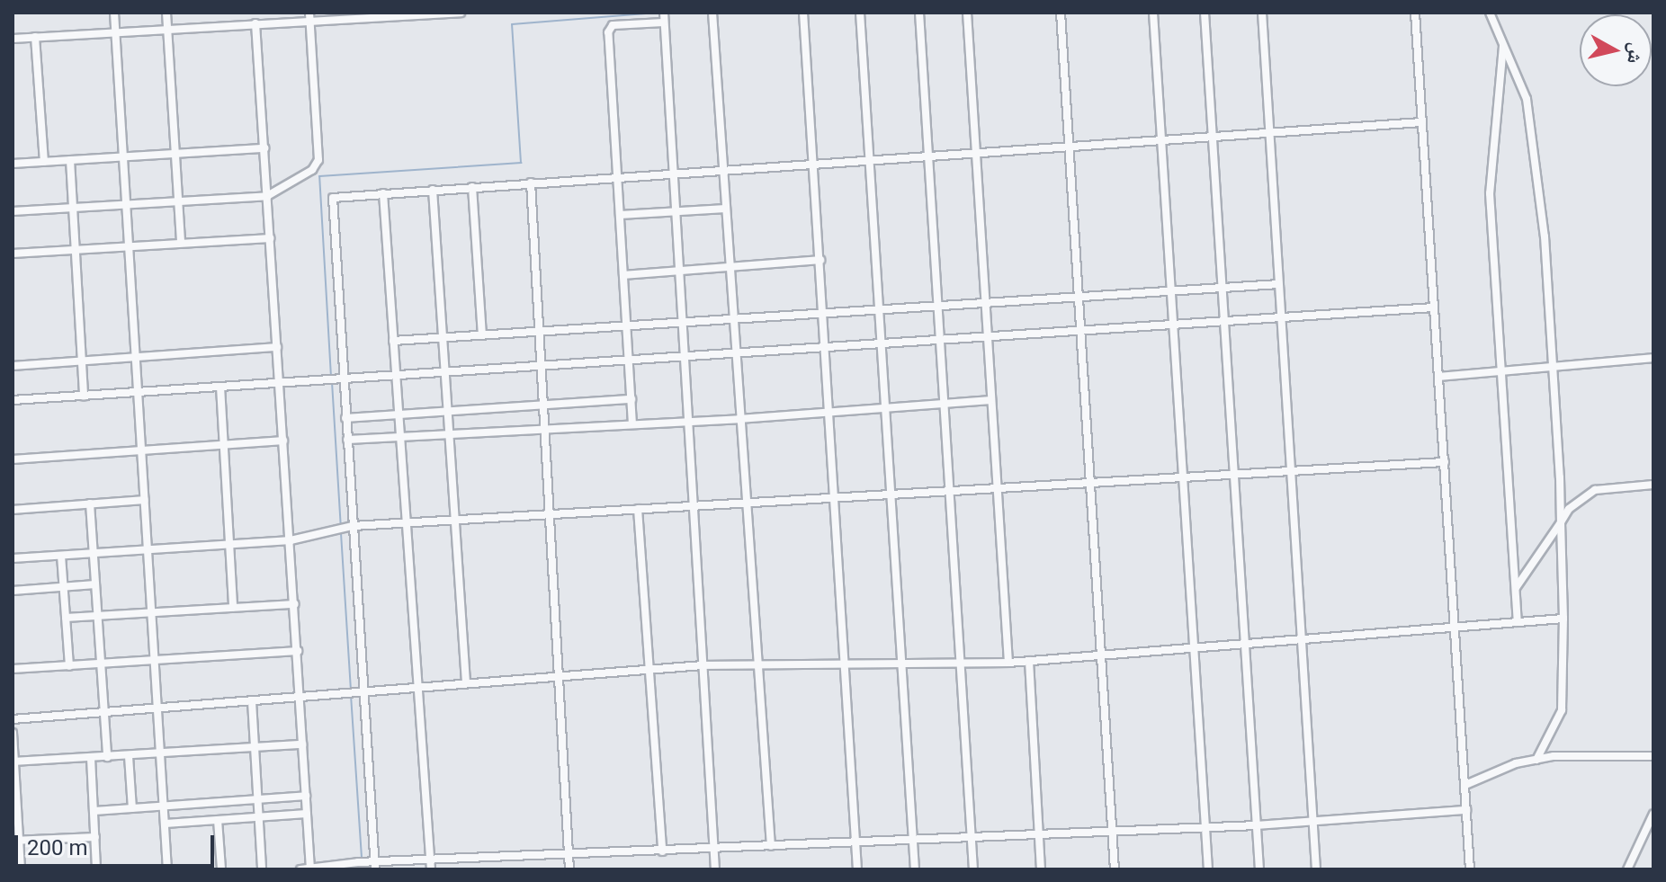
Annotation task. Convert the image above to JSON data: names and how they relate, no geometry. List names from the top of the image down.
{
  "scale_bar": "200 m",
  "north": "right"
}
